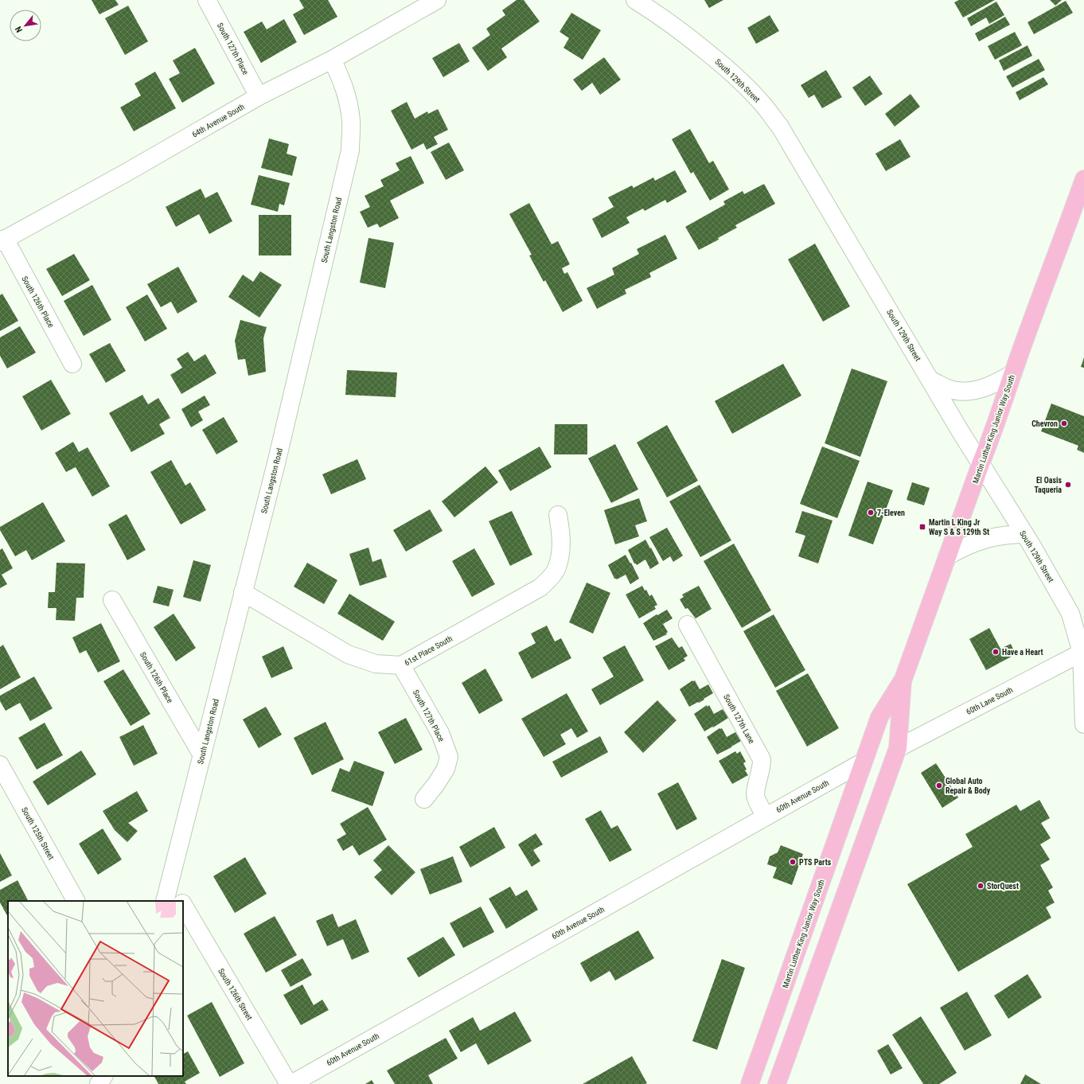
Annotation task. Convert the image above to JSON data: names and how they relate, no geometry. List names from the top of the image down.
{
  "streets": {
    "main road": ["Martin Luther King Junior Way South"],
    "street": [
      "South 127th Place",
      "South 129th Street",
      "64th Avenue South",
      "South Langston Road",
      "South 126th Place",
      "61st Place South",
      "60th Lane South",
      "South 127th Lane",
      "60th Avenue South",
      "South 125th Street",
      "South 126th Street"
    ]
  },
  "crossings": [
    ["South 127th Place", "64th Avenue South"],
    ["South 127th Place", "61st Place South"],
    ["South 129th Street", "Martin Luther King Junior Way South"],
    ["South 129th Street", "60th Lane South"],
    ["64th Avenue South", "South Langston Road"],
    ["64th Avenue South", "South 126th Place"],
    ["South Langston Road", "South 126th Place"],
    ["South Langston Road", "61st Place South"],
    ["South Langston Road", "South 126th Street"],
    ["Martin Luther King Junior Way South", "60th Lane South"],
    ["Martin Luther King Junior Way South", "60th Avenue South"],
    ["South 127th Lane", "60th Avenue South"]
  ],
  "places": {
    "other": [
      "Chevron",
      "El Oasis Taqueria",
      "7-Eleven",
      "Have a Heart",
      "Global Auto Repair & Body",
      "PTS Parts",
      "StorQuest"
    ],
    "transit": ["Martin L King Jr Way S & S 129th St"]
  },
  "north": "bottom left"
}
